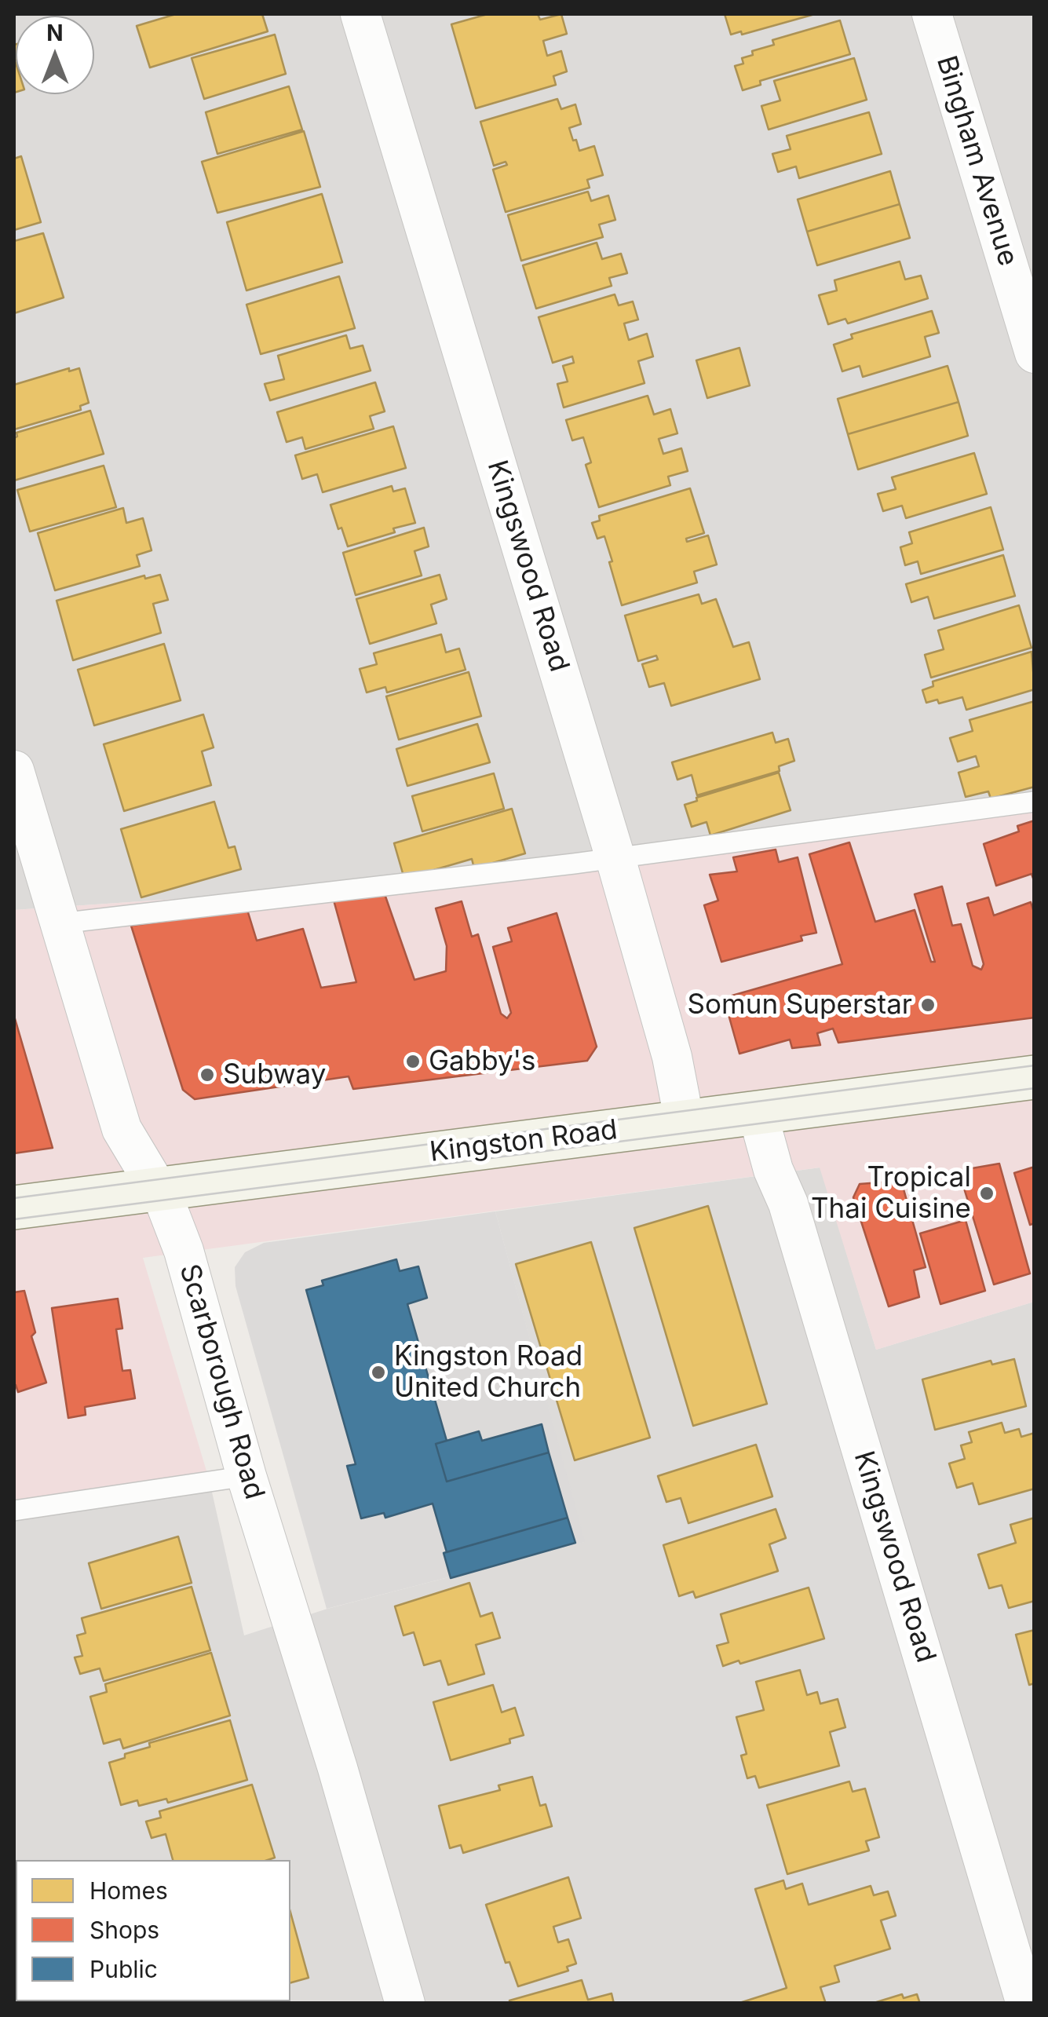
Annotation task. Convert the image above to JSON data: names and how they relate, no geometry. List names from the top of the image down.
{
  "streets": {
    "main road": ["Kingston Road"],
    "street": ["Bingham Avenue", "Kingswood Road", "Scarborough Road"]
  },
  "crossings": [
    ["Kingswood Road", "Kingston Road"],
    ["Kingston Road", "Scarborough Road"]
  ],
  "places": [
    "Somun Superstar",
    "Gabby's",
    "Subway",
    "Tropical Thai Cuisine",
    "Kingston Road United Church"
  ],
  "legend": ["Homes", "Shops", "Public"],
  "north": "top"
}
